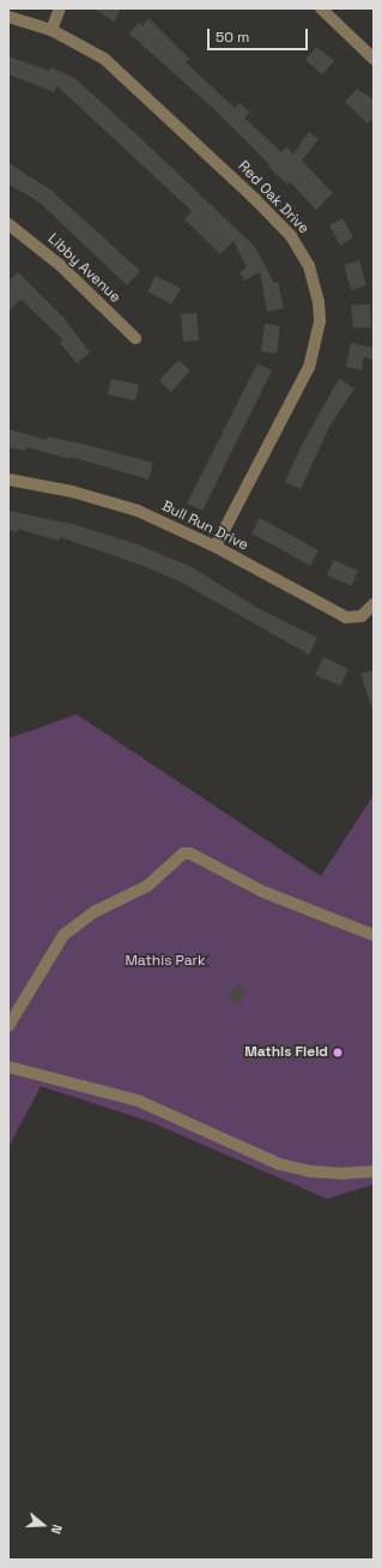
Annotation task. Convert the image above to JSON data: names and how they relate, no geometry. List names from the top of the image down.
{
  "streets": {
    "street": ["Red Oak Drive", "Libby Avenue", "Bull Run Drive"]
  },
  "crossings": [
    ["Red Oak Drive", "Bull Run Drive"]
  ],
  "parks": ["Mathis Park"],
  "places": ["Mathis Field"],
  "scale_bar": "50 m",
  "north": "right"
}
